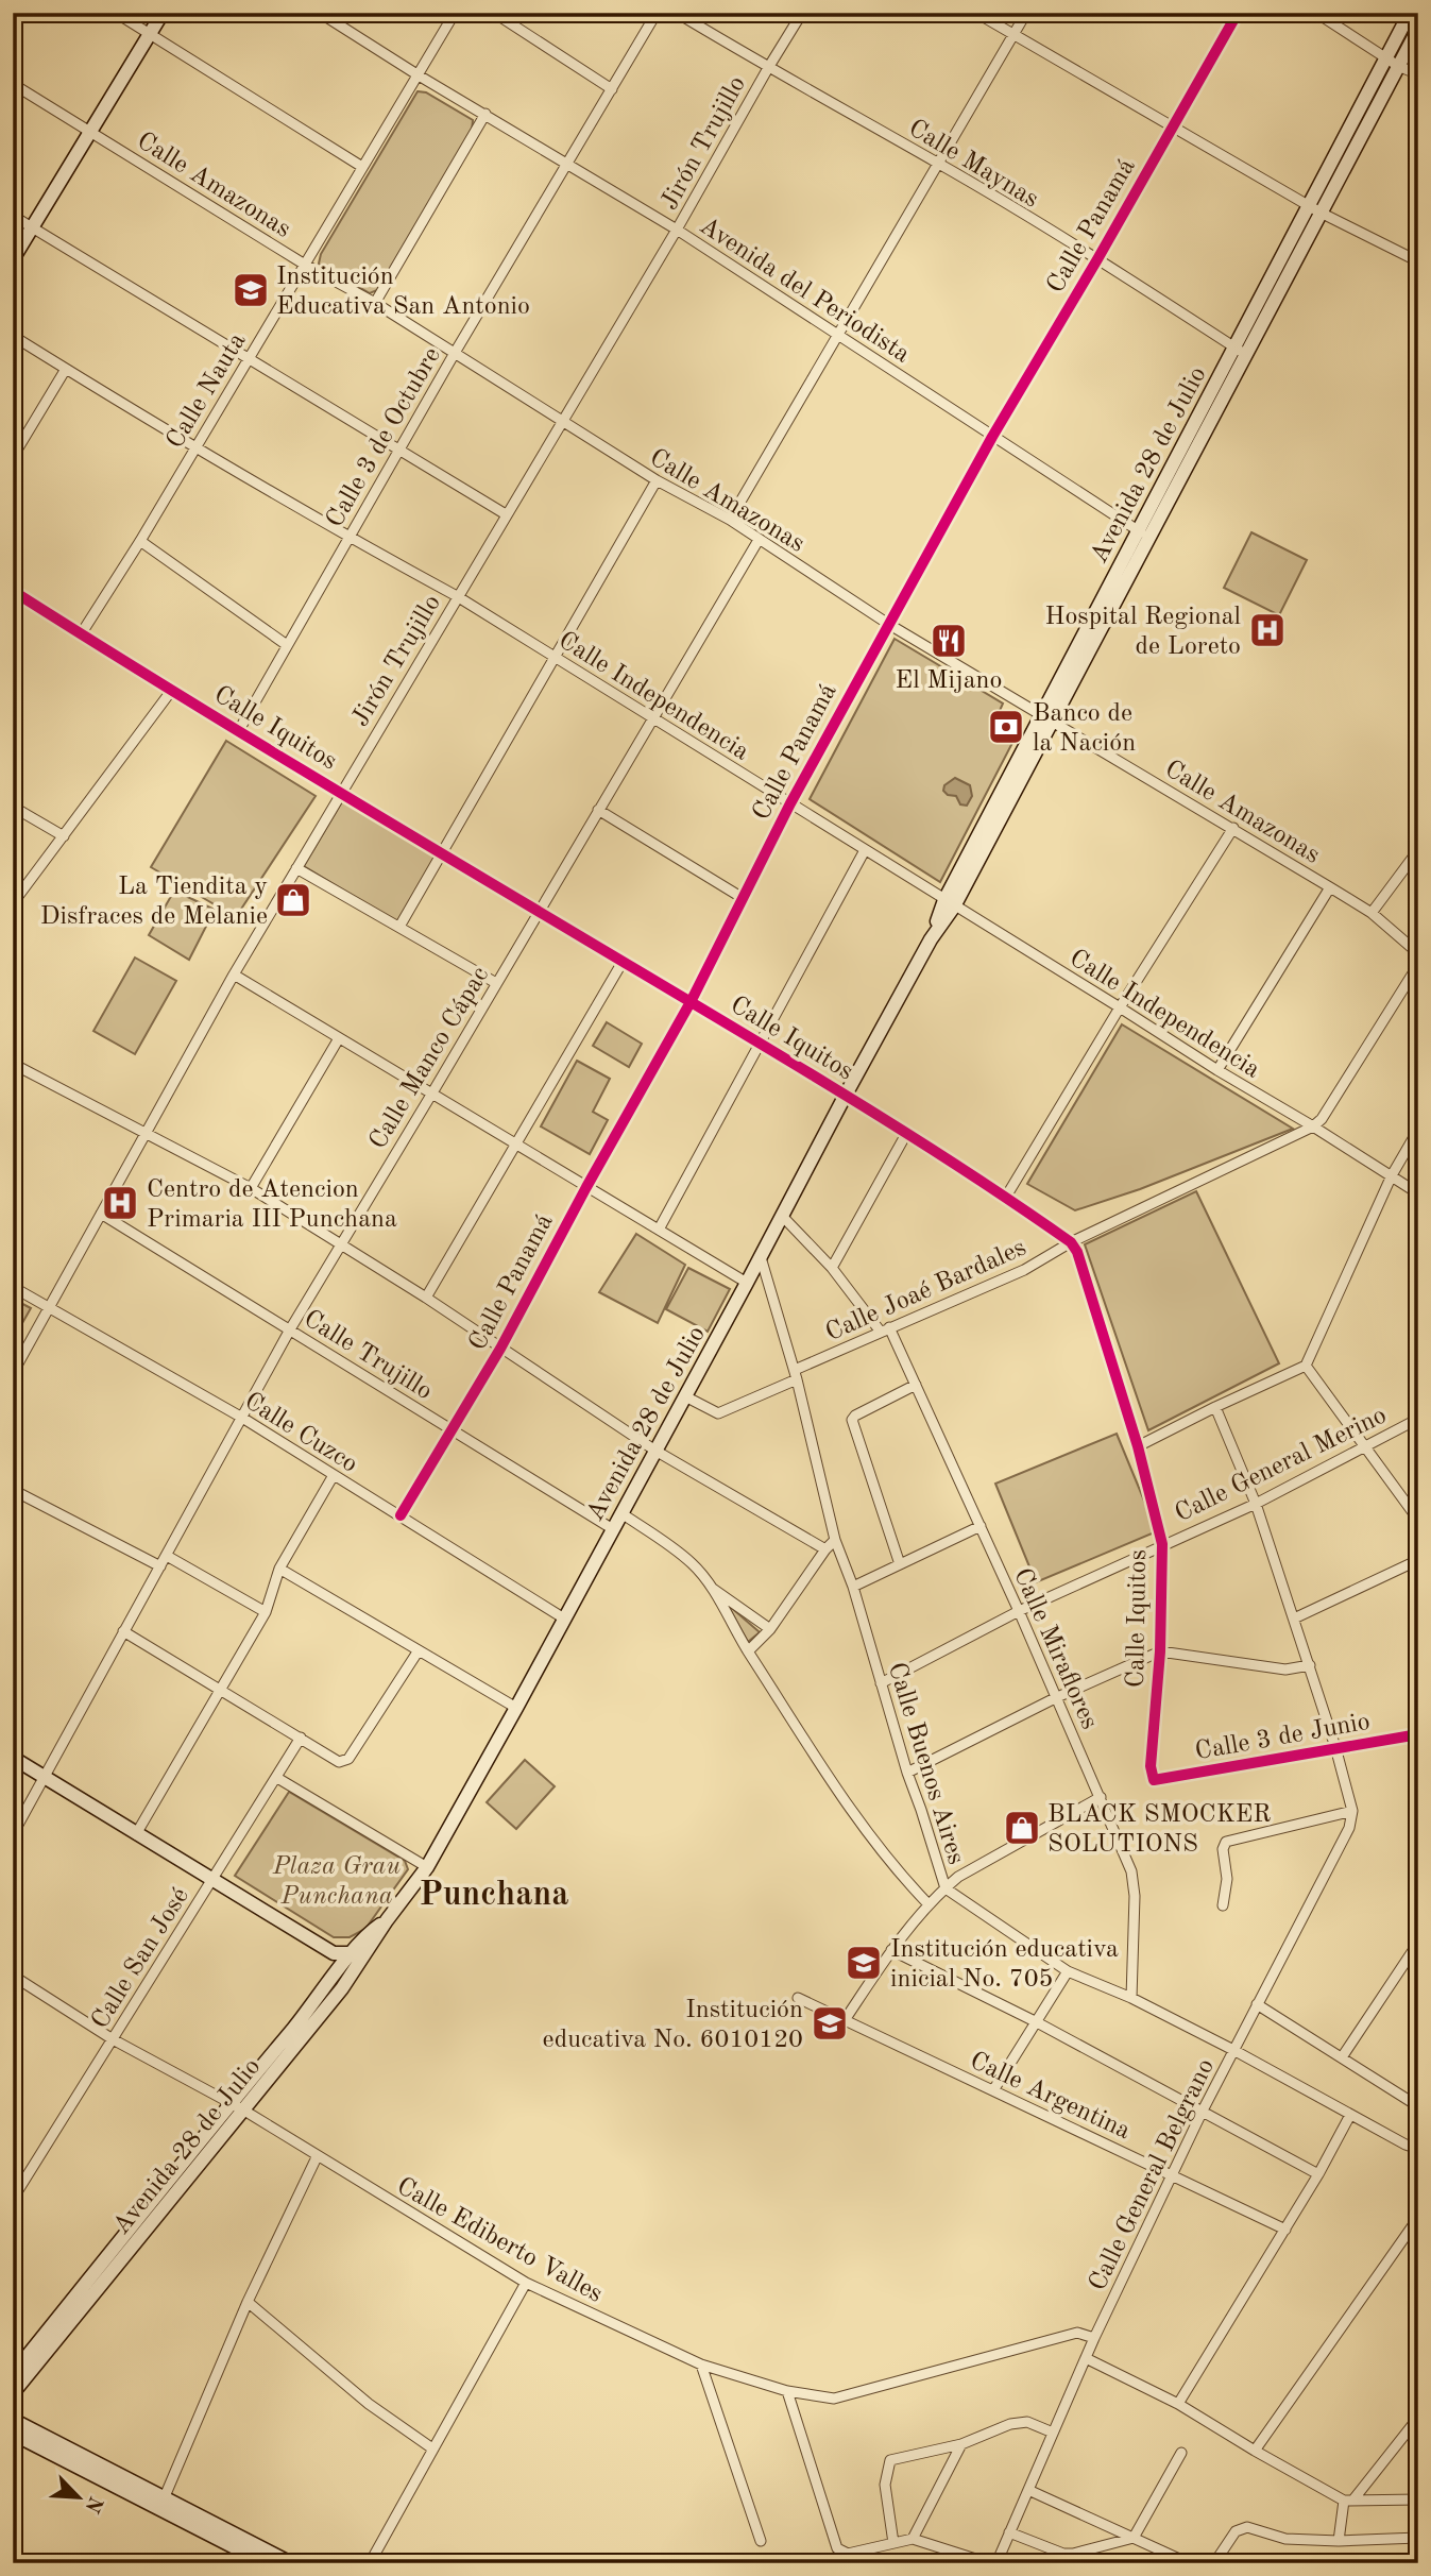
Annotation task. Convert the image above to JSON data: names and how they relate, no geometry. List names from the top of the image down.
{
  "streets": {
    "main road": ["Avenida 28 de Julio"],
    "street": [
      "Jirón Trujillo",
      "Calle Maynas",
      "Calle Amazonas",
      "Calle Panamá",
      "Avenida del Periodista",
      "Calle Nauta",
      "Calle 3 de Octubre",
      "Calle Independencia",
      "Calle Iquitos",
      "Calle Manco Cápac",
      "Calle Joaé Bardales",
      "Calle Trujillo",
      "Calle Cuzco",
      "Calle General Merino",
      "Calle Miraflores",
      "Calle 3 de Junio",
      "Calle Buenos Aires",
      "Calle San José",
      "Calle Argentina",
      "Calle General Belgrano",
      "Calle Ediberto Valles"
    ]
  },
  "crossings": [
    ["Jirón Trujillo", "Calle Maynas"],
    ["Jirón Trujillo", "Calle Amazonas"],
    ["Jirón Trujillo", "Avenida del Periodista"],
    ["Jirón Trujillo", "Calle Independencia"],
    ["Jirón Trujillo", "Calle Iquitos"],
    ["Jirón Trujillo", "Calle Trujillo"],
    ["Jirón Trujillo", "Calle Cuzco"],
    ["Calle Maynas", "Calle Panamá"],
    ["Calle Maynas", "Avenida 28 de Julio"],
    ["Calle Amazonas", "Calle Panamá"],
    ["Calle Amazonas", "Calle Nauta"],
    ["Calle Amazonas", "Calle 3 de Octubre"],
    ["Calle Amazonas", "Avenida 28 de Julio"],
    ["Calle Amazonas", "Calle Manco Cápac"],
    ["Calle Panamá", "Avenida del Periodista"],
    ["Calle Panamá", "Calle Independencia"],
    ["Calle Panamá", "Calle Iquitos"],
    ["Calle Panamá", "Calle Trujillo"],
    ["Calle Panamá", "Calle Cuzco"],
    ["Avenida del Periodista", "Calle Nauta"],
    ["Avenida del Periodista", "Calle 3 de Octubre"],
    ["Avenida del Periodista", "Avenida 28 de Julio"],
    ["Calle Nauta", "Calle Independencia"],
    ["Calle Nauta", "Calle Iquitos"],
    ["Calle 3 de Octubre", "Calle Independencia"],
    ["Calle 3 de Octubre", "Calle Iquitos"],
    ["Avenida 28 de Julio", "Calle Independencia"],
    ["Avenida 28 de Julio", "Calle Iquitos"],
    ["Avenida 28 de Julio", "Calle Joaé Bardales"],
    ["Avenida 28 de Julio", "Calle Trujillo"],
    ["Avenida 28 de Julio", "Calle Cuzco"],
    ["Avenida 28 de Julio", "Calle Miraflores"],
    ["Avenida 28 de Julio", "Calle Buenos Aires"],
    ["Avenida 28 de Julio", "Calle Ediberto Valles"],
    ["Calle Independencia", "Calle Manco Cápac"],
    ["Calle Independencia", "Calle Joaé Bardales"],
    ["Calle Iquitos", "Calle Manco Cápac"],
    ["Calle Iquitos", "Calle Joaé Bardales"],
    ["Calle Iquitos", "Calle General Merino"],
    ["Calle Iquitos", "Calle 3 de Junio"],
    ["Calle Manco Cápac", "Calle Trujillo"],
    ["Calle Manco Cápac", "Calle Cuzco"],
    ["Calle Joaé Bardales", "Calle Miraflores"],
    ["Calle Joaé Bardales", "Calle Buenos Aires"],
    ["Calle General Merino", "Calle Miraflores"],
    ["Calle General Merino", "Calle Buenos Aires"],
    ["Calle Miraflores", "Calle Buenos Aires"],
    ["Calle Buenos Aires", "Calle General Belgrano"],
    ["Calle San José", "Calle Ediberto Valles"],
    ["Calle Argentina", "Calle General Belgrano"],
    ["Calle General Belgrano", "Calle Ediberto Valles"]
  ],
  "districts": ["Punchana"],
  "parks": ["Plaza Grau Punchana"],
  "places": {
    "school or university": ["Institución Educativa San Antonio", "Institución educativa inicial No. 705", "Institución educativa No. 6010120"],
    "hospital": ["Hospital Regional de Loreto", "Centro de Atencion Primaria III Punchana"],
    "restaurant": ["El Mijano"],
    "bank": ["Banco de la Nación"],
    "shop": ["La Tiendita y Disfraces de Melanie", "BLACK SMOCKER SOLUTIONS"]
  },
  "north": "bottom right"
}
